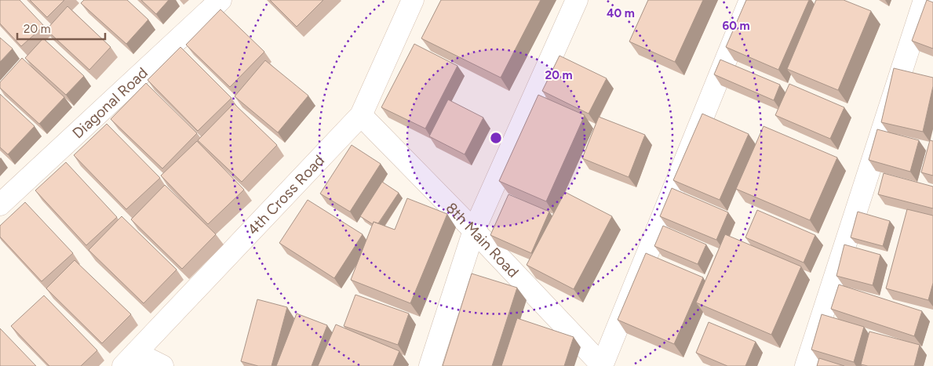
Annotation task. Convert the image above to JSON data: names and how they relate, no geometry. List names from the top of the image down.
{
  "streets": {
    "street": ["Diagonal Road", "4th Cross Road", "8th Main Road"]
  },
  "crossings": [
    ["4th Cross Road", "8th Main Road"]
  ],
  "scale_bar": "20 m",
  "rings": ["40 m", "60 m", "20 m"]
}
